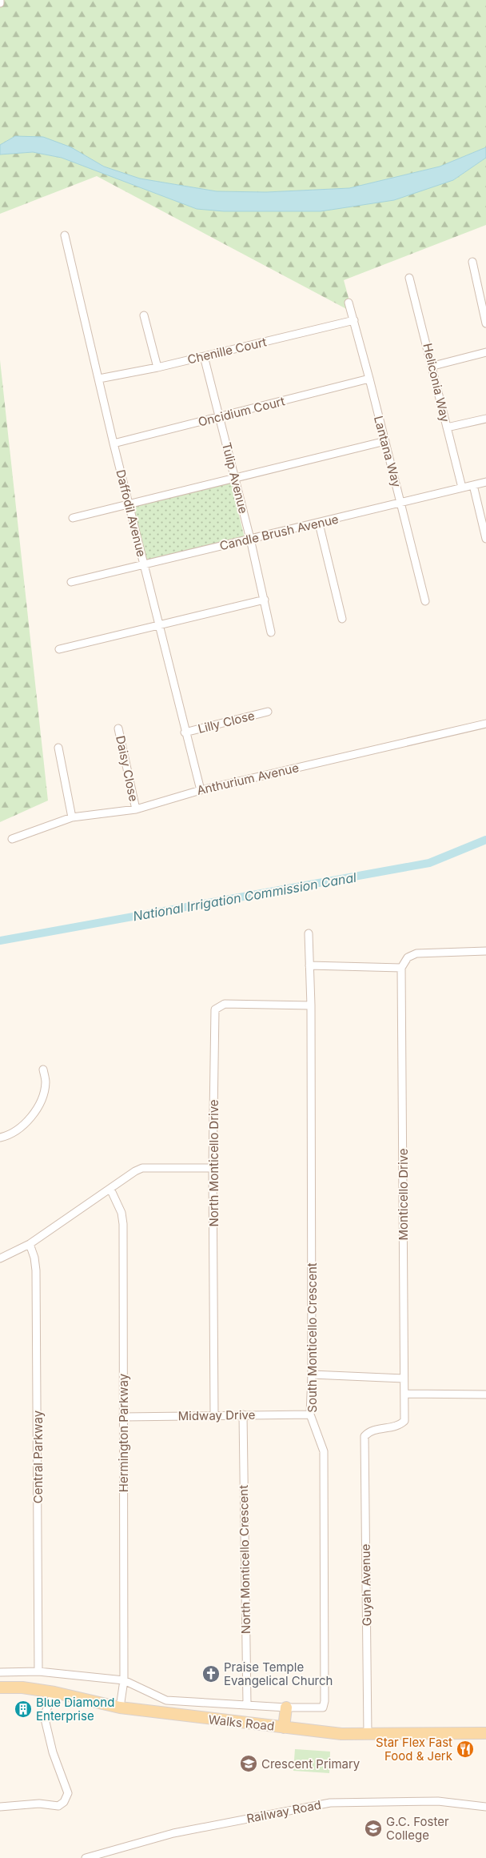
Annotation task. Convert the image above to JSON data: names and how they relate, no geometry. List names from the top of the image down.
{
  "streets": {
    "main road": ["Walks Road"],
    "street": [
      "Chenille Court",
      "Heliconia Way",
      "Oncidium Court",
      "Lantana Way",
      "Tulip Avenue",
      "Daffodil Avenue",
      "Candle Brush Avenue",
      "Lilly Close",
      "Daisy Close",
      "Anthurium Avenue",
      "North Monticello Drive",
      "Monticello Drive",
      "South Monticello Crescent",
      "Midway Drive",
      "Hermington Parkway",
      "Central Parkway",
      "North Monticello Crescent",
      "Guyah Avenue",
      "Railway Road"
    ]
  },
  "crossings": [
    ["Chenille Court", "Lantana Way"],
    ["Chenille Court", "Tulip Avenue"],
    ["Chenille Court", "Daffodil Avenue"],
    ["Heliconia Way", "Candle Brush Avenue"],
    ["Oncidium Court", "Lantana Way"],
    ["Oncidium Court", "Tulip Avenue"],
    ["Oncidium Court", "Daffodil Avenue"],
    ["Lantana Way", "Candle Brush Avenue"],
    ["Tulip Avenue", "Candle Brush Avenue"],
    ["Daffodil Avenue", "Candle Brush Avenue"],
    ["Daffodil Avenue", "Lilly Close"],
    ["Daffodil Avenue", "Anthurium Avenue"],
    ["Daisy Close", "Anthurium Avenue"],
    ["North Monticello Drive", "South Monticello Crescent"],
    ["North Monticello Drive", "Midway Drive"],
    ["Monticello Drive", "Guyah Avenue"],
    ["South Monticello Crescent", "Midway Drive"],
    ["Midway Drive", "Hermington Parkway"],
    ["Midway Drive", "North Monticello Crescent"],
    ["Hermington Parkway", "Walks Road"],
    ["Guyah Avenue", "Walks Road"]
  ],
  "water": ["National Irrigation Commission Canal"],
  "places": {
    "church": ["Praise Temple Evangelical Church"],
    "building": ["Blue Diamond Enterprise"],
    "restaurant": ["Star Flex Fast Food & Jerk"],
    "school or university": ["Crescent Primary", "G.C. Foster College"]
  }
}
